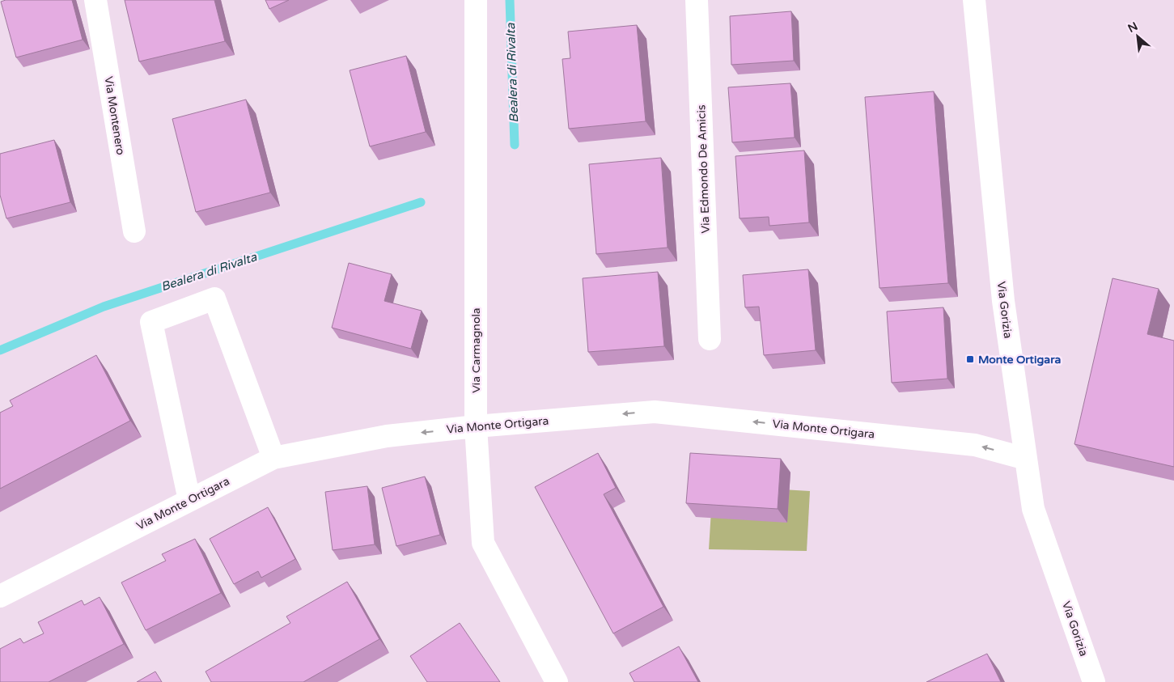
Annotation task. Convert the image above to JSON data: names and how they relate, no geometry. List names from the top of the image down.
{
  "streets": {
    "street": [
      "Via Montenero",
      "Via Edmondo De Amicis",
      "Via Gorizia",
      "Via Carmagnola",
      "Via Monte Ortigara"
    ]
  },
  "crossings": [
    ["Via Gorizia", "Via Monte Ortigara"],
    ["Via Carmagnola", "Via Monte Ortigara"]
  ],
  "one_way": ["Via Monte Ortigara"],
  "water": ["Bealera di Rivalta"],
  "places": {
    "transit": ["Monte Ortigara"]
  },
  "north": "top left"
}
